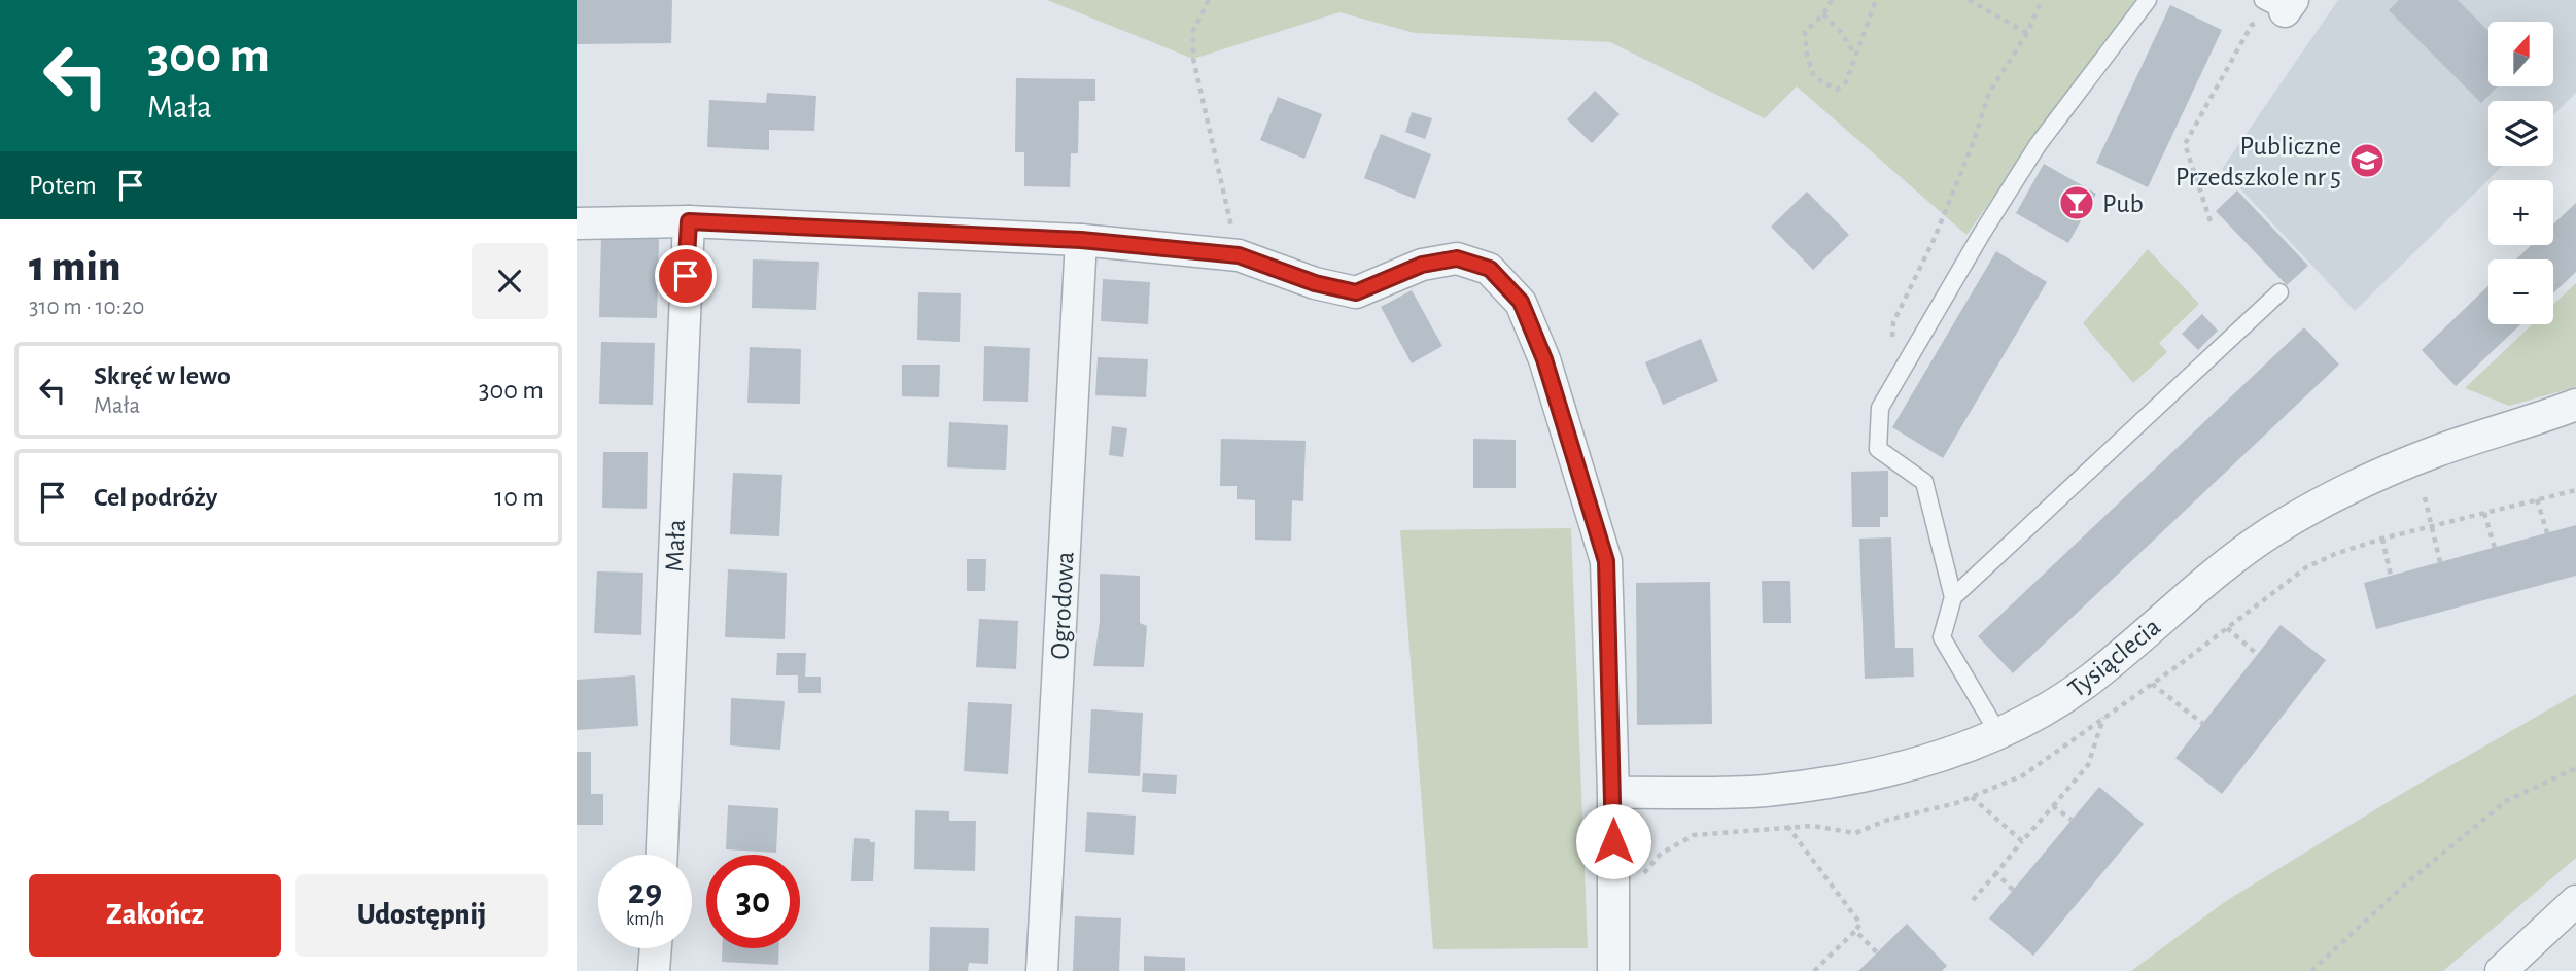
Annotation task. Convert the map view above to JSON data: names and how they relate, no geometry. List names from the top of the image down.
{
  "streets": {
    "street": ["Mała", "Ogrodowa", "Tysiąclecia"]
  },
  "places": {
    "school or university": ["Publiczne Przedszkole nr 5"],
    "bar": ["Pub"]
  },
  "north": "top",
  "page": {
    "turn": ["300 m", "Mała"],
    "map_buttons": ["+", "−"],
    "then": "Potem",
    "heading": ["1 min", "310 m · 10:20"],
    "list": [
      {
        "name": "Skręć w lewo",
        "note": "Mała",
        "value": "300 m"
      },
      {
        "name": "Cel podróży",
        "value": "10 m"
      }
    ],
    "speed": "29 km/h",
    "limit": "30",
    "buttons": ["Zakończ", "Udostępnij"]
  }
}
